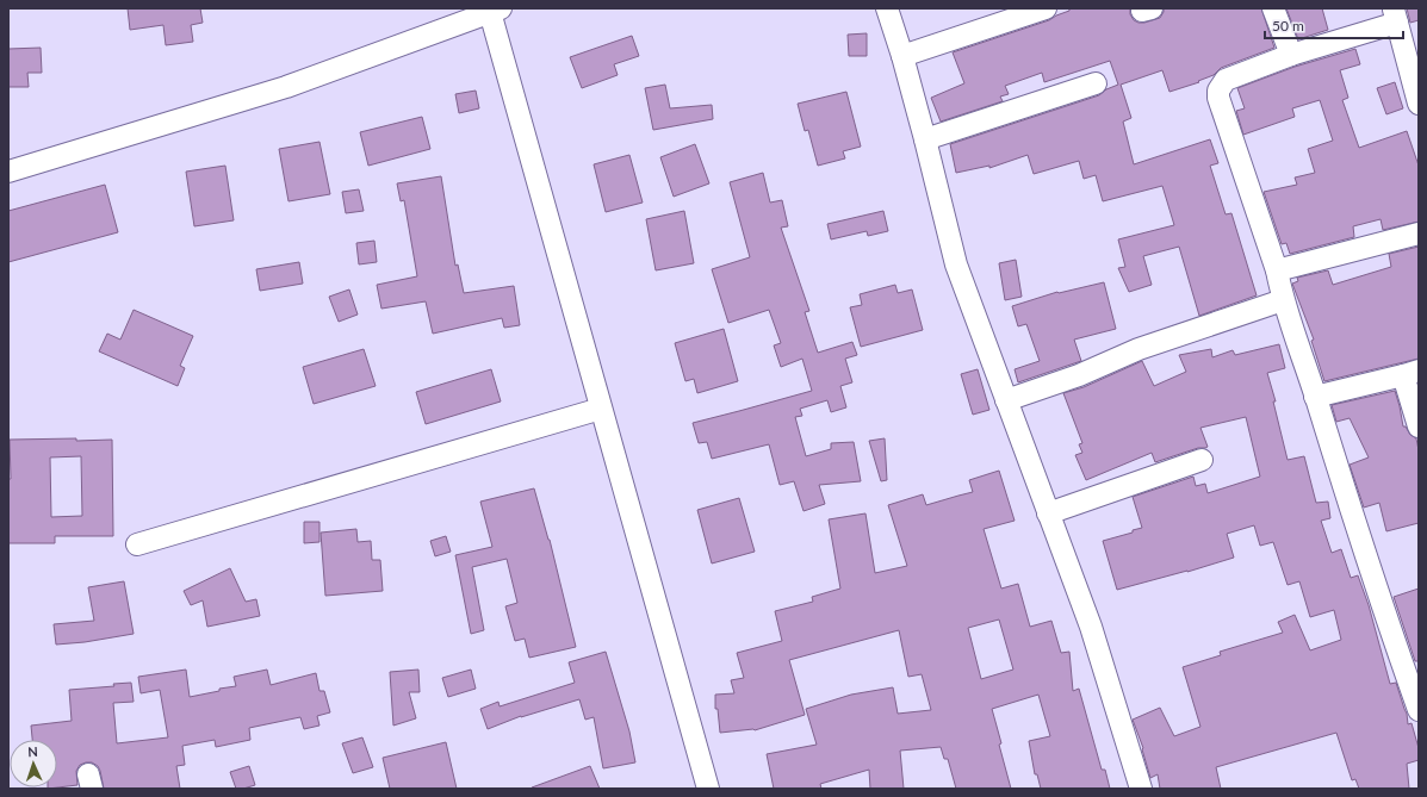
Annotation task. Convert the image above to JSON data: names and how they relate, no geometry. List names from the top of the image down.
{
  "scale_bar": "50 m",
  "north": "top"
}
